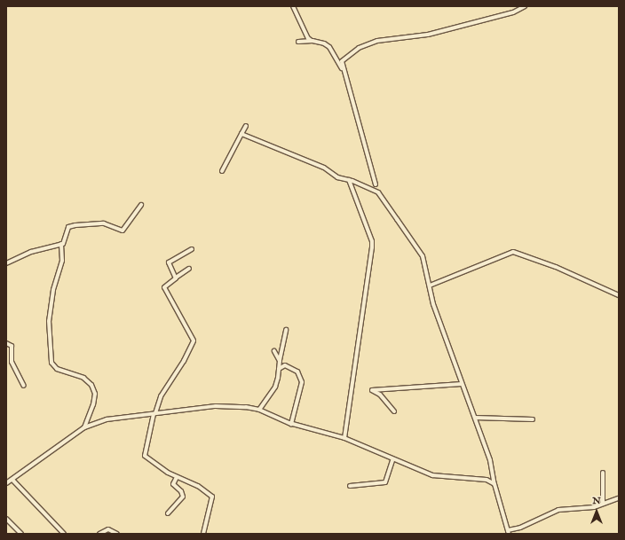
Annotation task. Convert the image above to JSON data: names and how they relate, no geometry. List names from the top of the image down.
{
  "north": "top"
}
